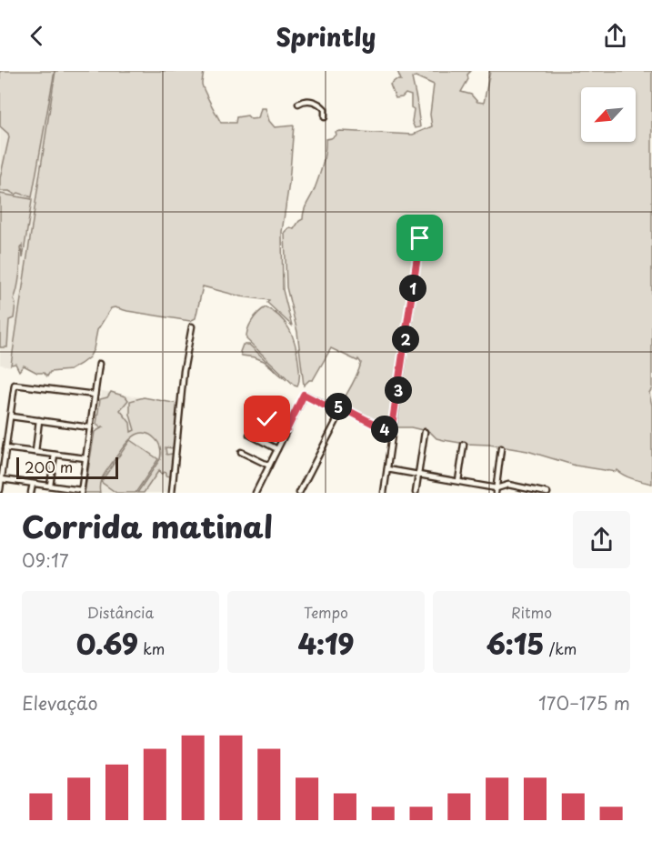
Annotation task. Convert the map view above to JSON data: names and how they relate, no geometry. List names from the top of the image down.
{
  "scale_bar": "200 m",
  "north": "bottom left",
  "page": {
    "header": "Sprintly",
    "pins": [
      "1",
      "2",
      "3",
      "5",
      "4"
    ],
    "scale": "200 m",
    "heading": ["Corrida matinal", "09:17"],
    "stats": [
      ["Distância", "0.69 km"],
      ["Tempo", "4:19"],
      ["Ritmo", "6:15 /km"]
    ],
    "chart": ["Elevação", "170–175 m"]
  }
}
